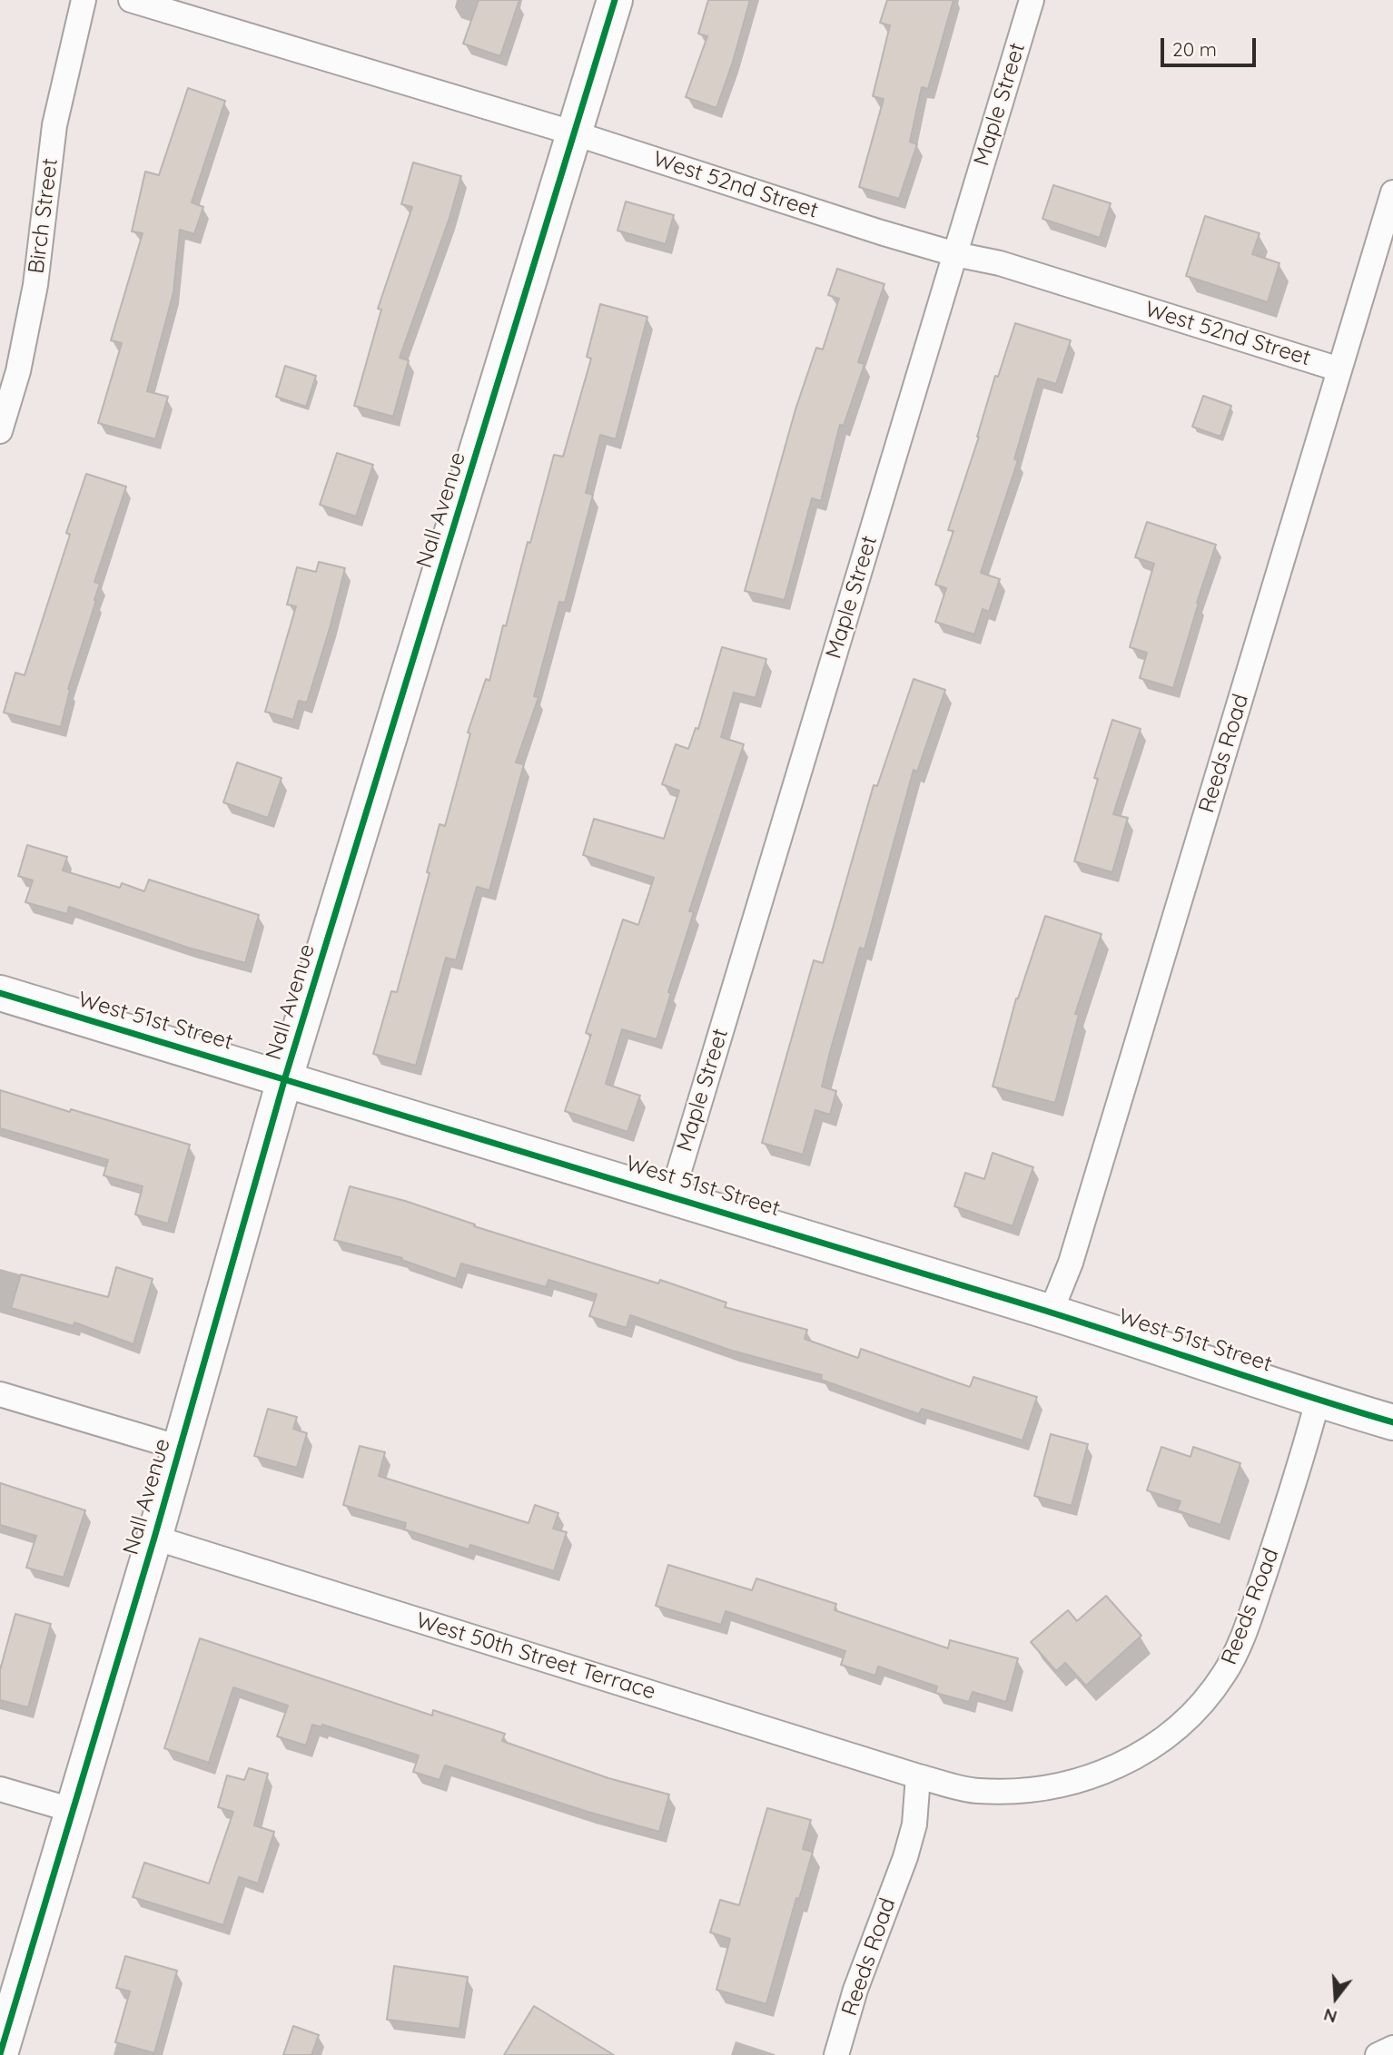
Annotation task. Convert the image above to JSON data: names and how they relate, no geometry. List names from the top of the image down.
{
  "streets": {
    "street": [
      "Maple Street",
      "West 52nd Street",
      "Birch Street",
      "Nall Avenue",
      "Reeds Road",
      "West 51st Street",
      "West 50th Street Terrace"
    ]
  },
  "crossings": [
    ["Maple Street", "West 52nd Street"],
    ["Maple Street", "West 51st Street"],
    ["West 52nd Street", "Nall Avenue"],
    ["West 52nd Street", "Reeds Road"],
    ["Nall Avenue", "West 51st Street"],
    ["Nall Avenue", "West 50th Street Terrace"],
    ["Reeds Road", "West 51st Street"],
    ["Reeds Road", "West 50th Street Terrace"]
  ],
  "scale_bar": "20 m",
  "north": "bottom"
}
